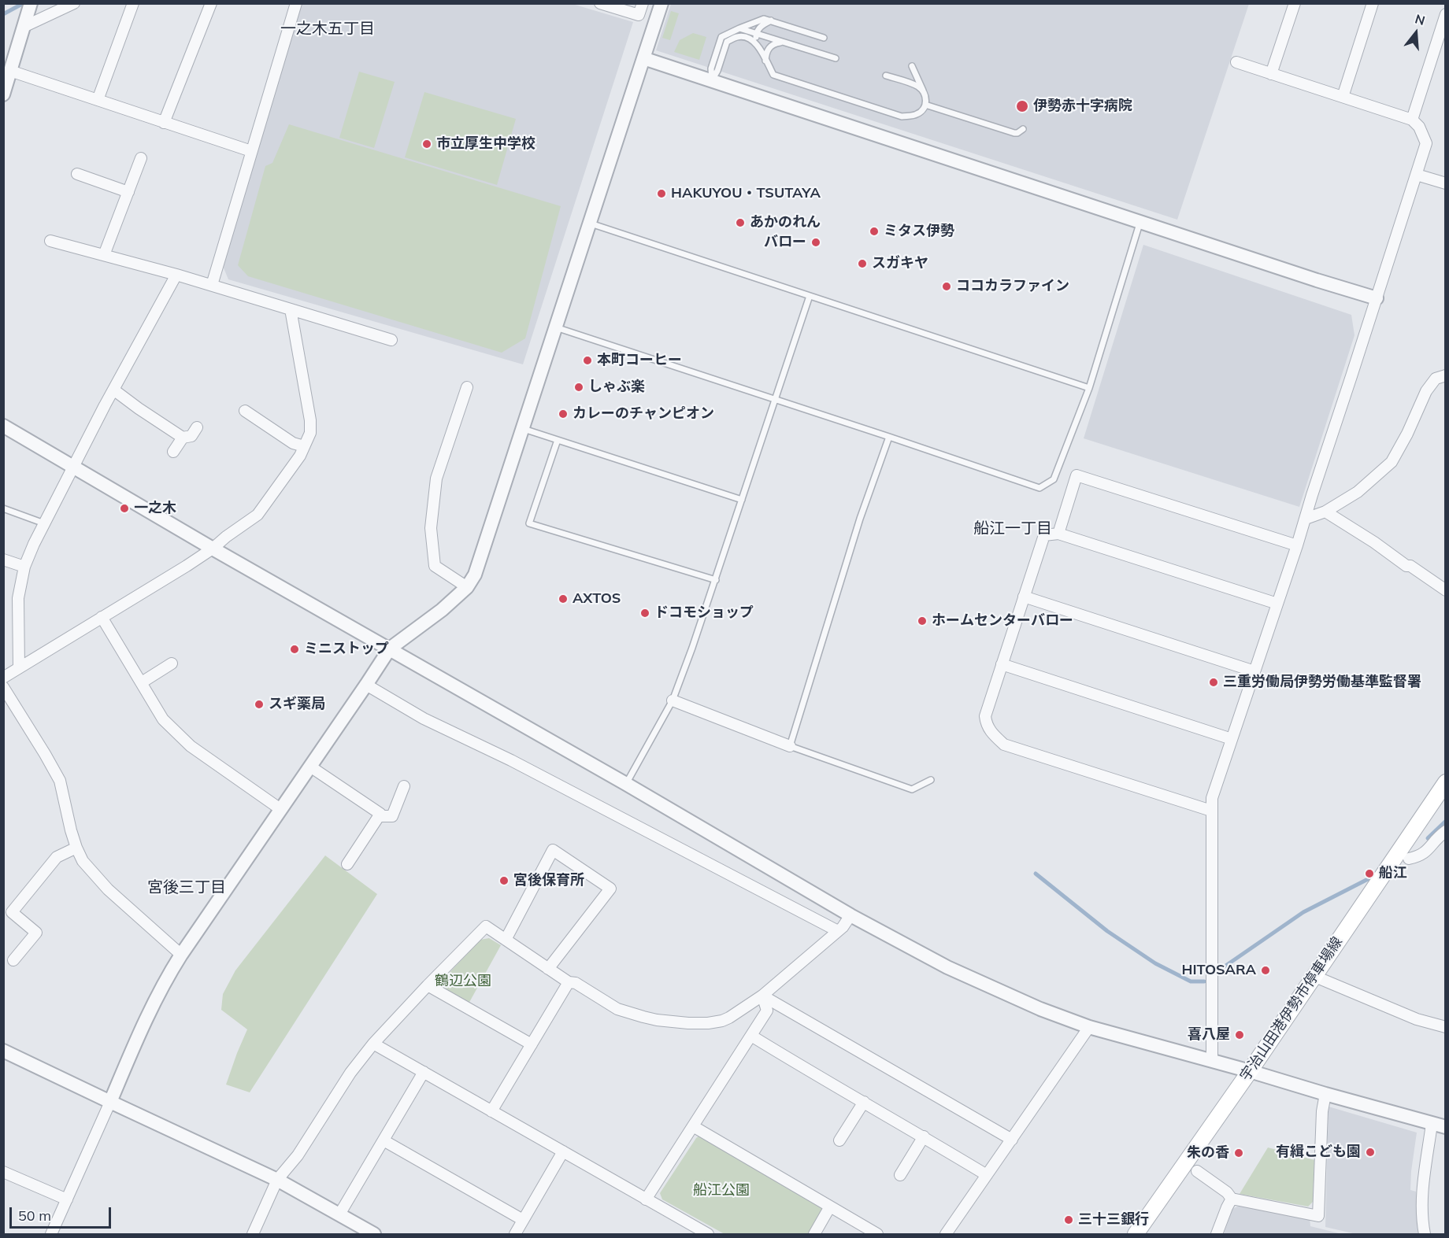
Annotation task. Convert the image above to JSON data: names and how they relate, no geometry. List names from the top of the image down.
{
  "streets": {
    "main road": ["宇治山田港伊勢市停車場線"]
  },
  "districts": ["一之木五丁目", "船江一丁目", "宮後三丁目"],
  "parks": ["鶴辺公園", "船江公園"],
  "places": [
    "伊勢赤十字病院",
    "市立厚生中学校",
    "HAKUYOU・TSUTAYA",
    "あかのれん",
    "ミタス伊勢",
    "バロー",
    "スガキヤ",
    "ココカラファイン",
    "本町コーヒー",
    "しゃぶ楽",
    "カレーのチャンピオン",
    "一之木",
    "AXTOS",
    "ドコモショップ",
    "ホームセンターバロー",
    "ミニストップ",
    "三重労働局伊勢労働基準監督署",
    "スギ薬局",
    "船江",
    "宮後保育所",
    "HITOSARA",
    "喜八屋",
    "有緝こども園",
    "朱の香",
    "三十三銀行"
  ],
  "scale_bar": "50 m",
  "north": "top"
}
